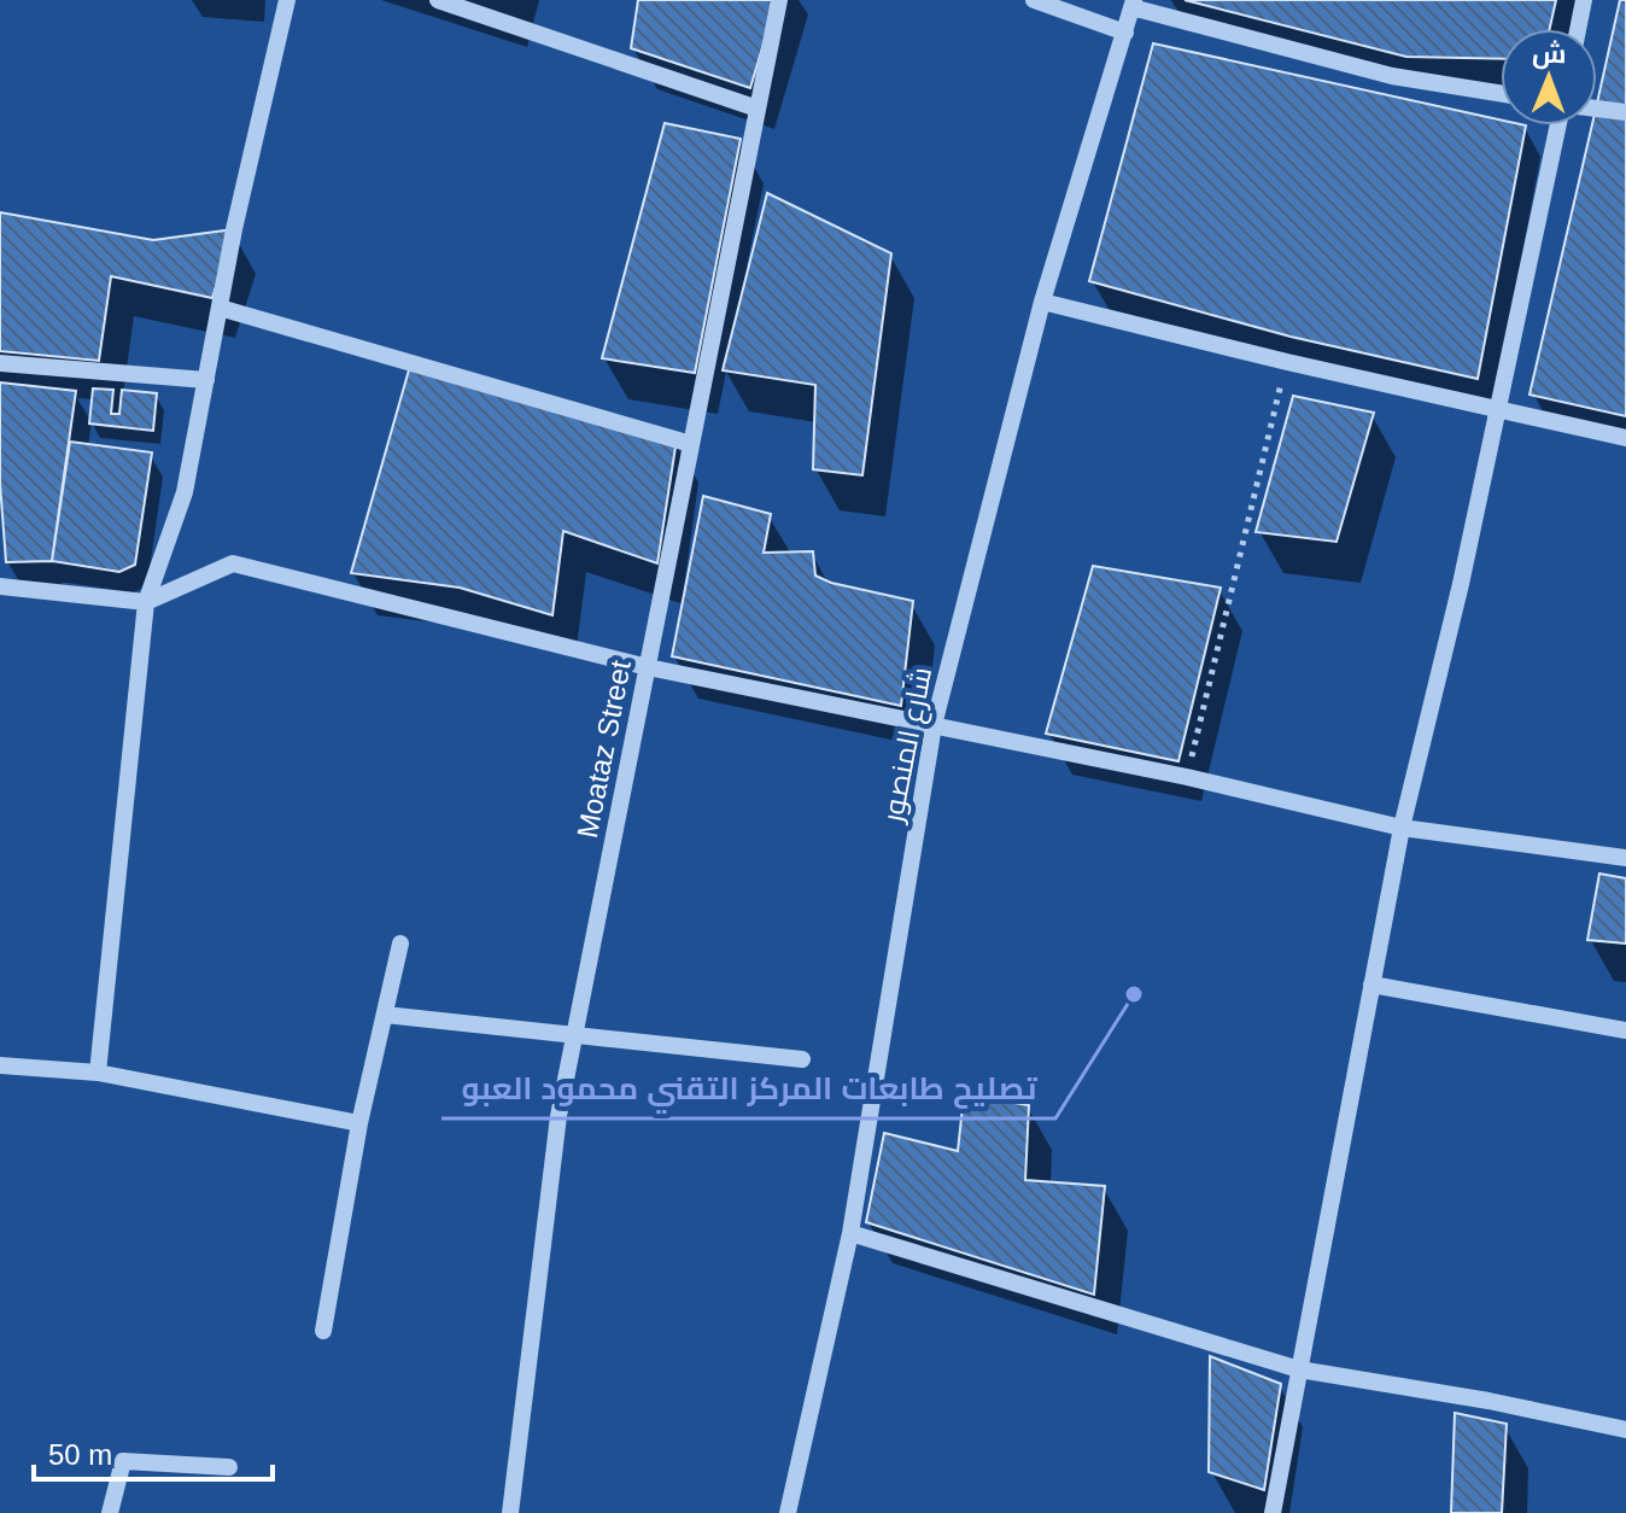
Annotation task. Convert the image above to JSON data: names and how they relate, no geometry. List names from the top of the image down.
{
  "streets": {
    "street": ["شارع المنصور", "Moataz Street"]
  },
  "places": ["تصليح طابعات المركز التقني محمود العبو"],
  "scale_bar": "50 m",
  "north": "top"
}
